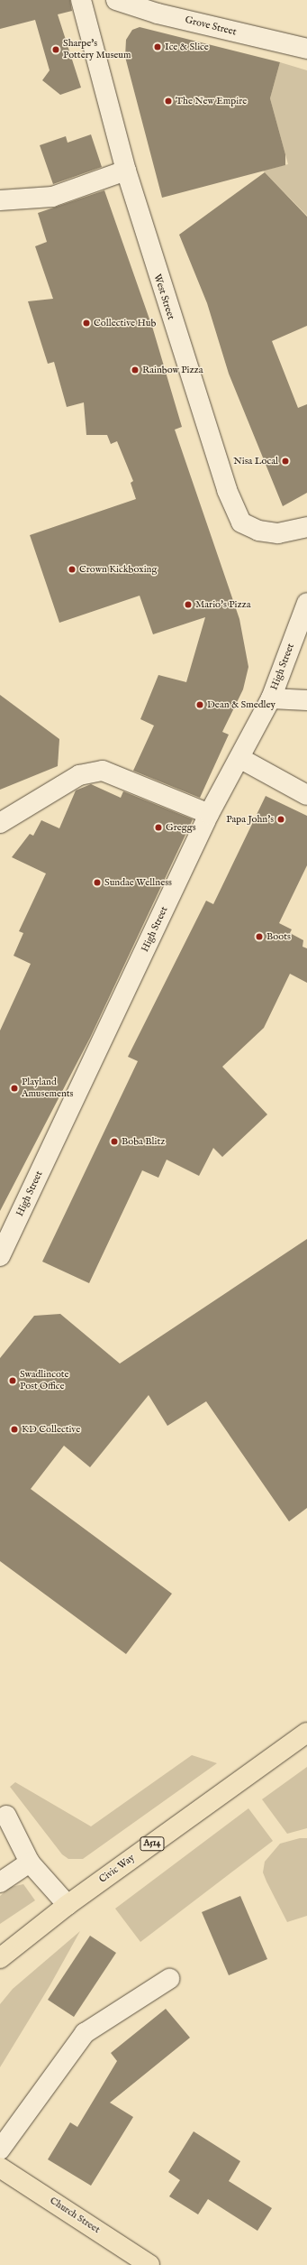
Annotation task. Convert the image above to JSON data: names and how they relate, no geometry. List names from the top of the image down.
{
  "streets": {
    "main road": ["A514", "Civic Way", "Church Street"],
    "street": ["Grove Street", "West Street", "High Street"]
  },
  "places": [
    "Ice & Slice",
    "Sharpe's Pottery Museum",
    "The New Empire",
    "Collective Hub",
    "Rainbow Pizza",
    "Nisa Local",
    "Crown Kickboxing",
    "Mario's Pizza",
    "Dean & Smedley",
    "Papa John's",
    "Greggs",
    "Sundae Wellness",
    "Boots",
    "Playland Amusements",
    "Boba Blitz",
    "Swadlincote Post Office",
    "KD Collective"
  ]
}
